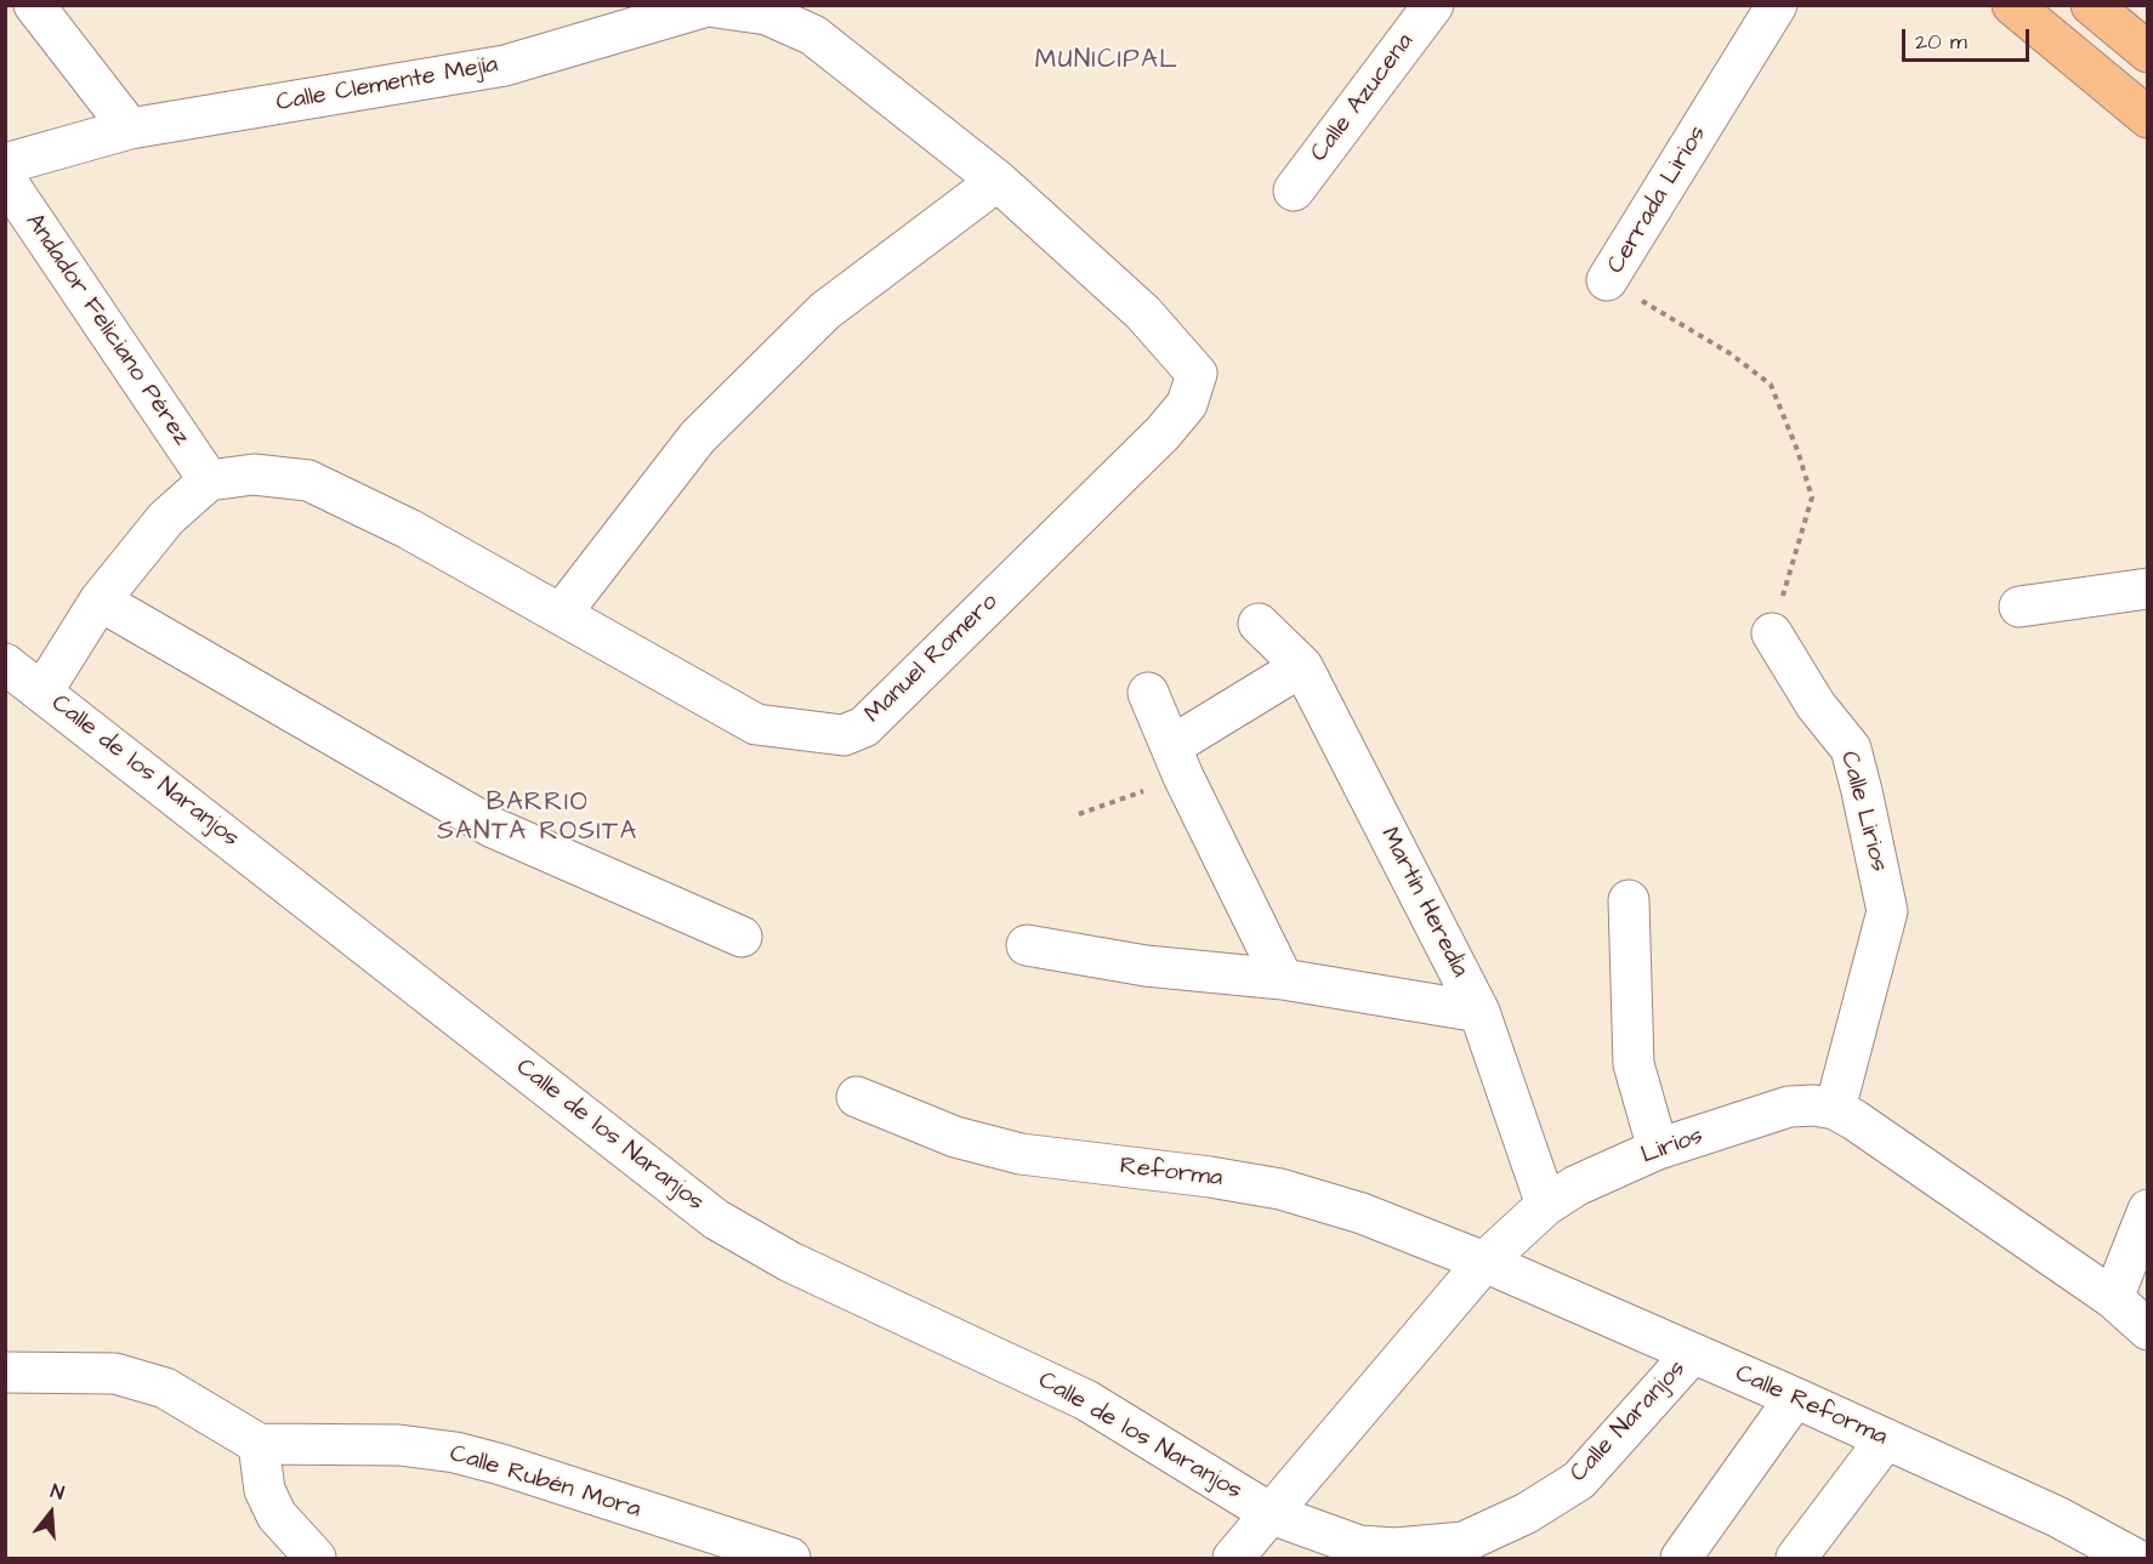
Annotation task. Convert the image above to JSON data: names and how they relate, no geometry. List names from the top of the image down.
{
  "streets": {
    "street": [
      "Calle Clemente Mejía",
      "Calle Azucena",
      "Cerrada Lirios",
      "Andador Feliciano Pérez",
      "Manuel Romero",
      "Calle de los Naranjos",
      "Calle Lirios",
      "Martín Heredia",
      "Lirios",
      "Reforma",
      "Calle Reforma",
      "Calle Naranjos",
      "Calle Rubén Mora"
    ]
  },
  "crossings": [
    ["Calle Clemente Mejía", "Manuel Romero"],
    ["Cerrada Lirios", "Calle Lirios"],
    ["Andador Feliciano Pérez", "Manuel Romero"],
    ["Calle de los Naranjos", "Lirios"],
    ["Calle de los Naranjos", "Calle Naranjos"],
    ["Calle Lirios", "Lirios"],
    ["Martín Heredia", "Lirios"],
    ["Lirios", "Reforma"],
    ["Lirios", "Calle Reforma"],
    ["Reforma", "Calle Reforma"],
    ["Calle Reforma", "Calle Naranjos"]
  ],
  "districts": ["MUNICIPAL", "BARRIO SANTA ROSITA"],
  "scale_bar": "20 m",
  "north": "top"
}
